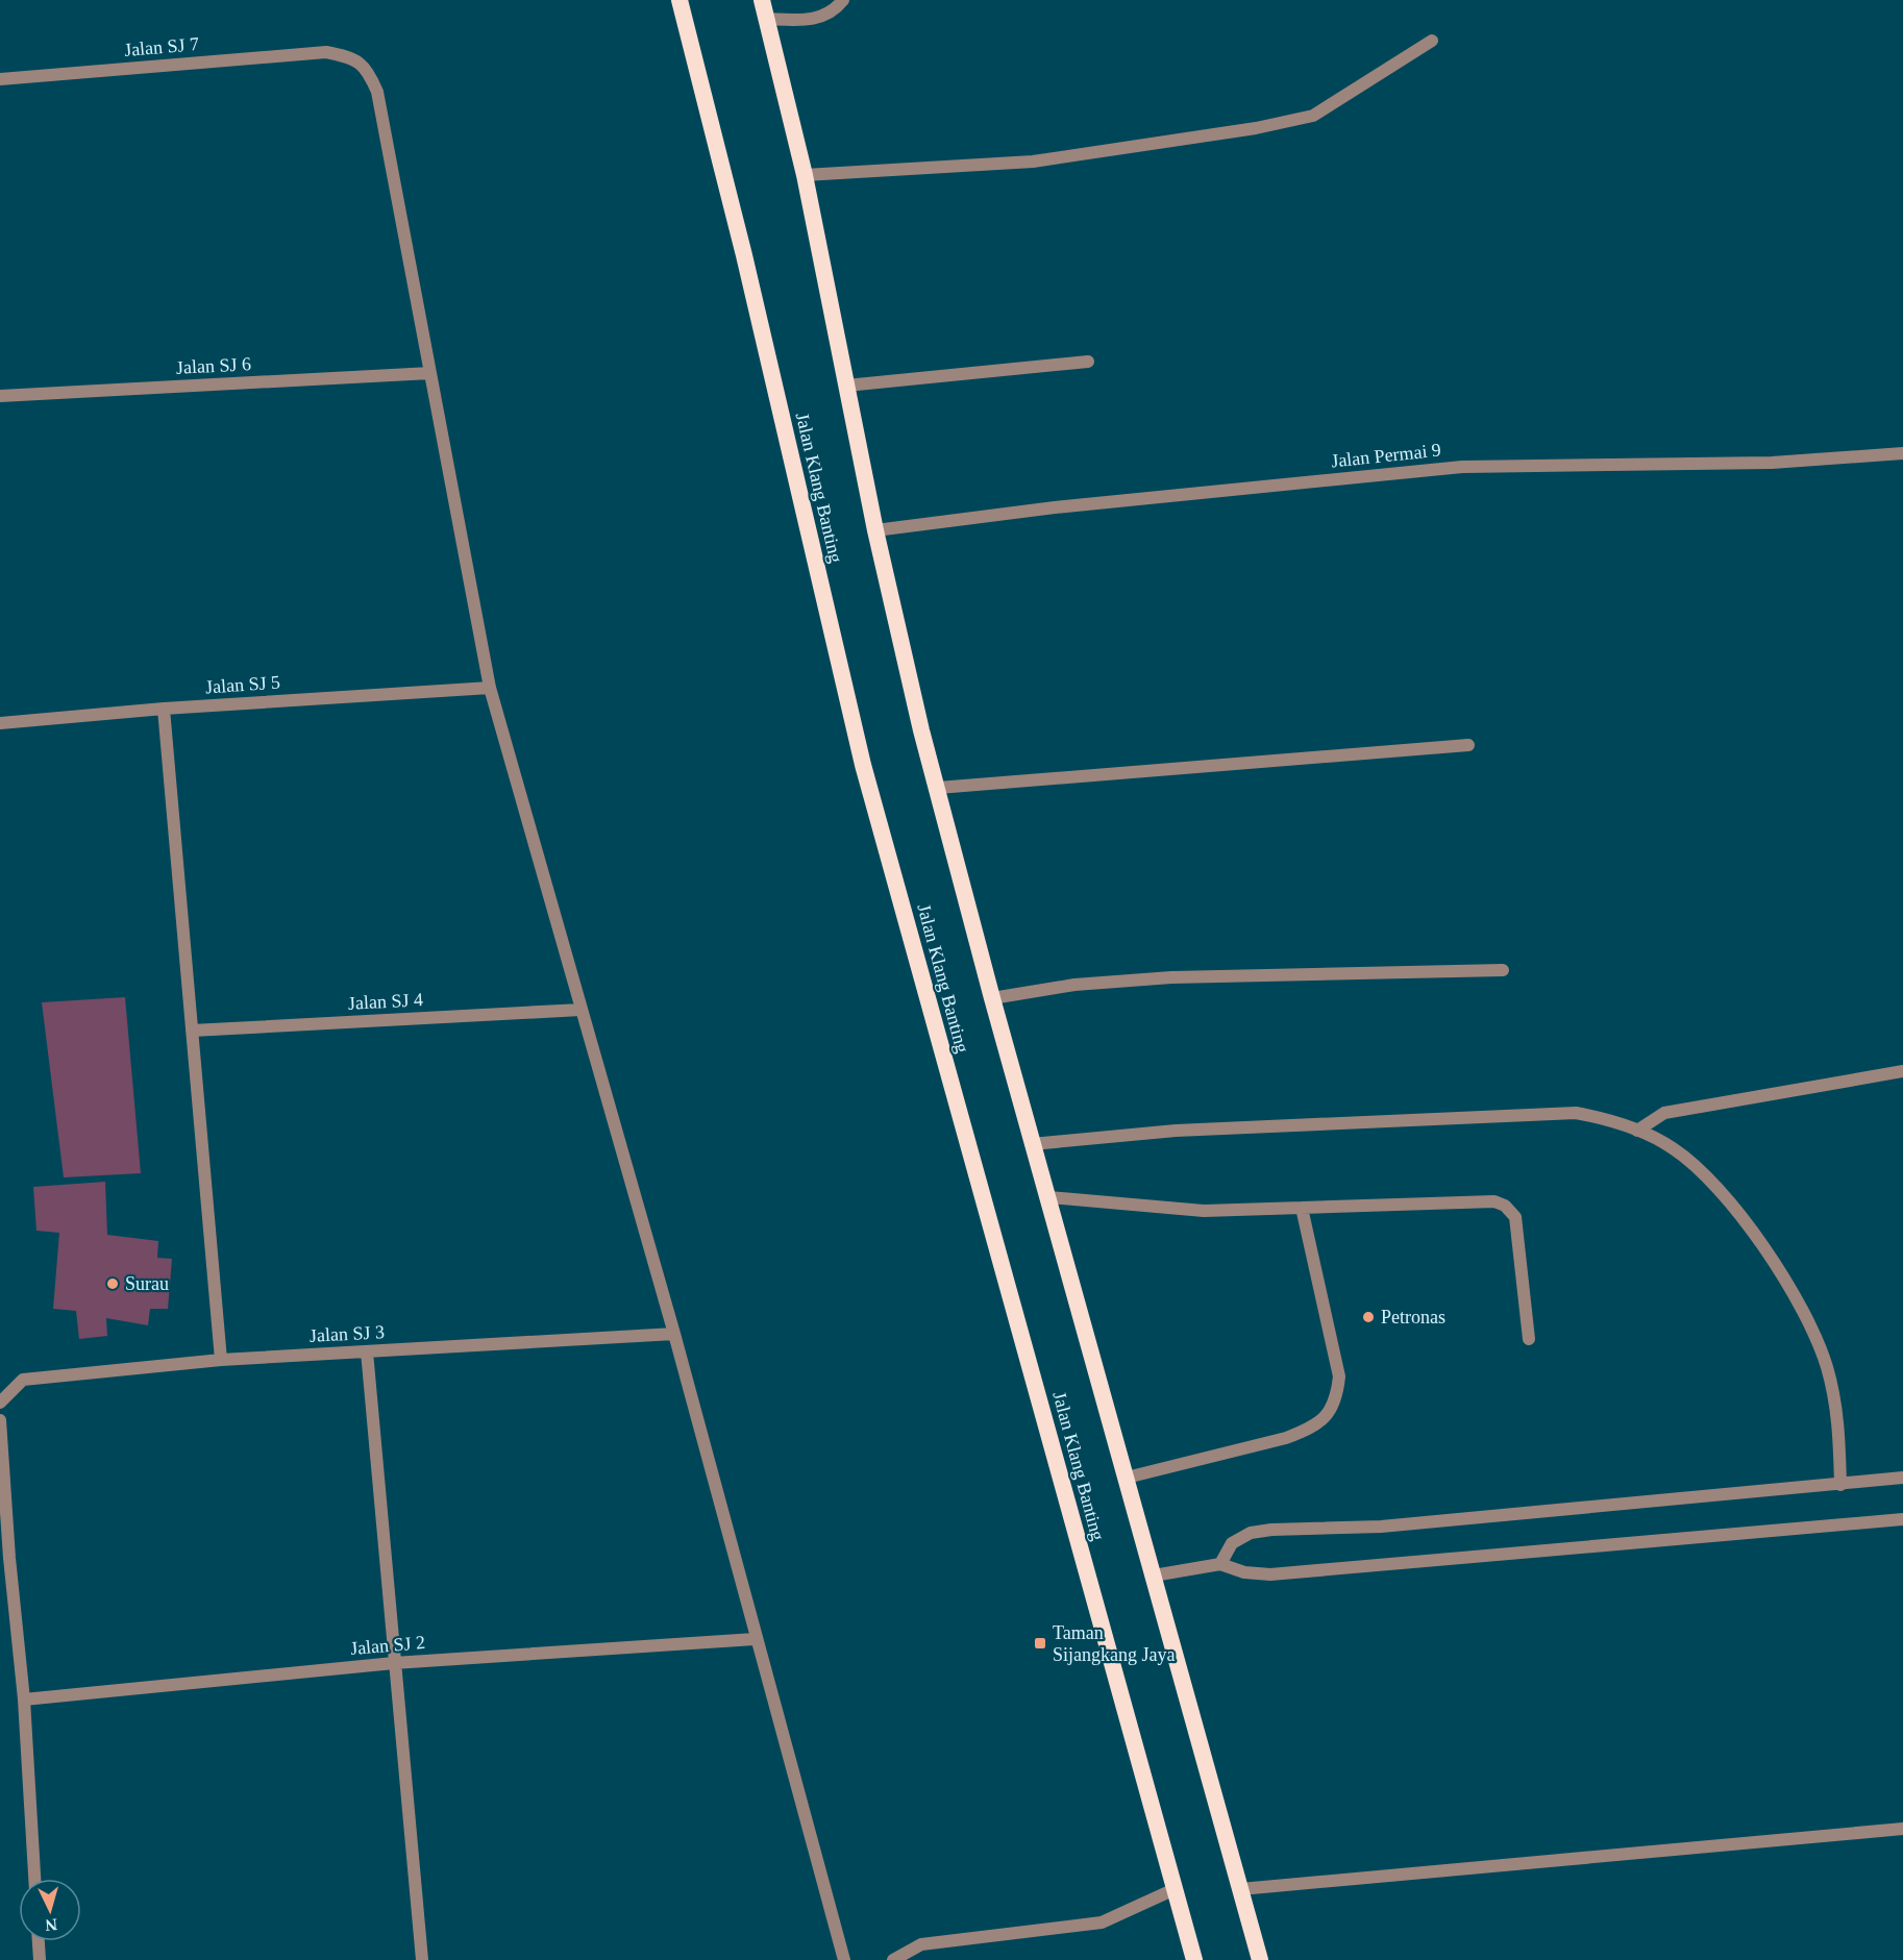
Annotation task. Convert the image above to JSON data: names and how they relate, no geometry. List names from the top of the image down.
{
  "streets": {
    "highway": ["Jalan Klang Banting"],
    "street": [
      "Jalan SJ 7",
      "Jalan SJ 6",
      "Jalan Permai 9",
      "Jalan SJ 5",
      "Jalan SJ 4",
      "Jalan SJ 3",
      "Jalan SJ 2"
    ]
  },
  "crossings": [
    ["Jalan SJ 7", "Jalan SJ 6"]
  ],
  "places": {
    "other": ["Surau", "Petronas"],
    "transit": ["Taman Sijangkang Jaya"]
  },
  "north": "bottom"
}
